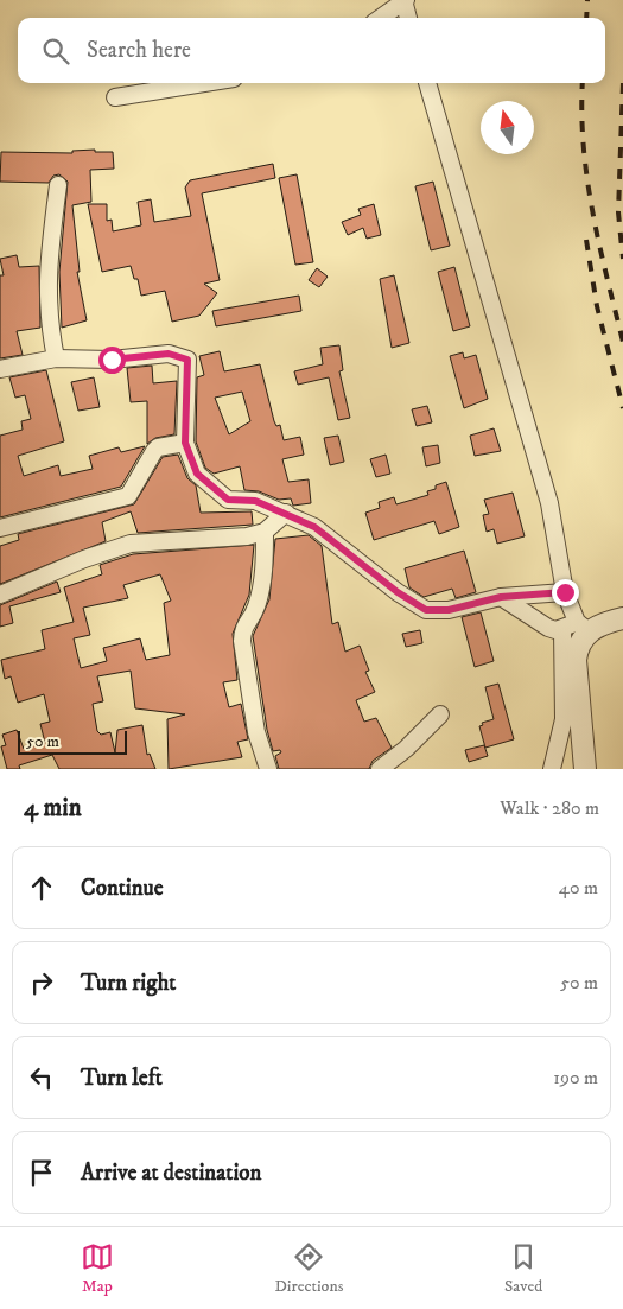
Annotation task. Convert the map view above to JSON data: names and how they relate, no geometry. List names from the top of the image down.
{
  "scale_bar": "50 m",
  "north": "top",
  "page": {
    "search": "Search here",
    "scale": "50 m",
    "heading": ["4 min", "Walk · 280 m"],
    "list": [
      ["Continue", "40 m"],
      ["Turn right", "50 m"],
      ["Turn left", "190 m"],
      "Arrive at destination"
    ],
    "nav": ["Map", "Directions", "Saved"]
  }
}
